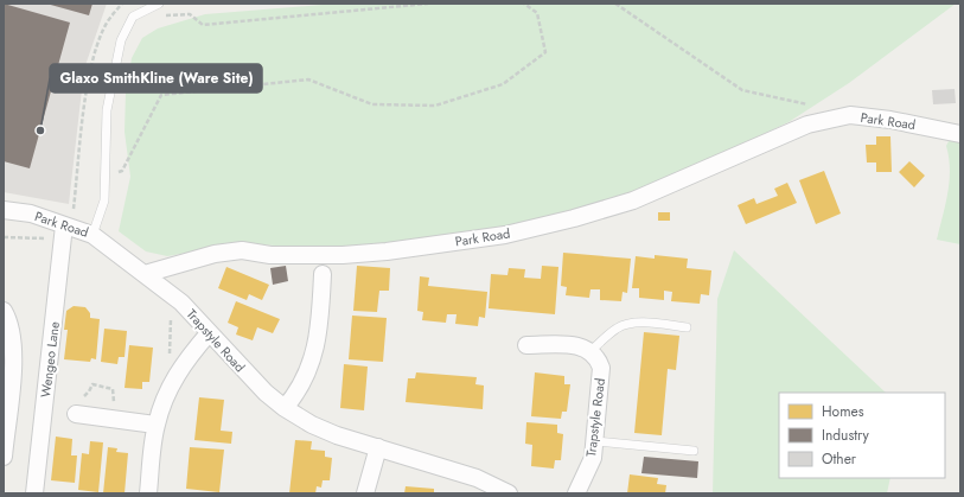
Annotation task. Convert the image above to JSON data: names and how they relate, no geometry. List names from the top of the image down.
{
  "streets": {
    "street": ["Park Road", "Trapstyle Road", "Wengeo Lane"]
  },
  "crossings": [
    ["Park Road", "Trapstyle Road"],
    ["Park Road", "Wengeo Lane"]
  ],
  "places": ["Glaxo SmithKline (Ware Site)"],
  "legend": ["Homes", "Industry", "Other"]
}
